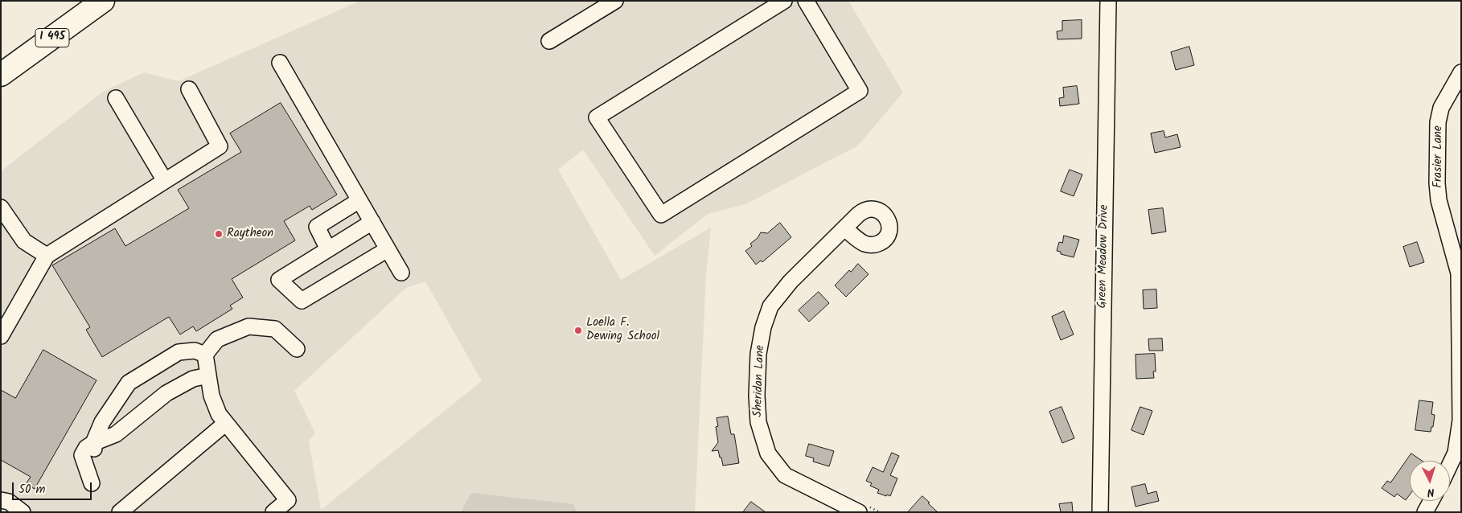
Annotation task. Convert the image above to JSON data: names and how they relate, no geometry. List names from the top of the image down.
{
  "streets": {
    "highway": ["I 495"],
    "street": ["Frasier Lane", "Green Meadow Drive", "Sheridan Lane"]
  },
  "places": ["Raytheon", "Loella F. Dewing School"],
  "scale_bar": "50 m",
  "north": "bottom"
}
